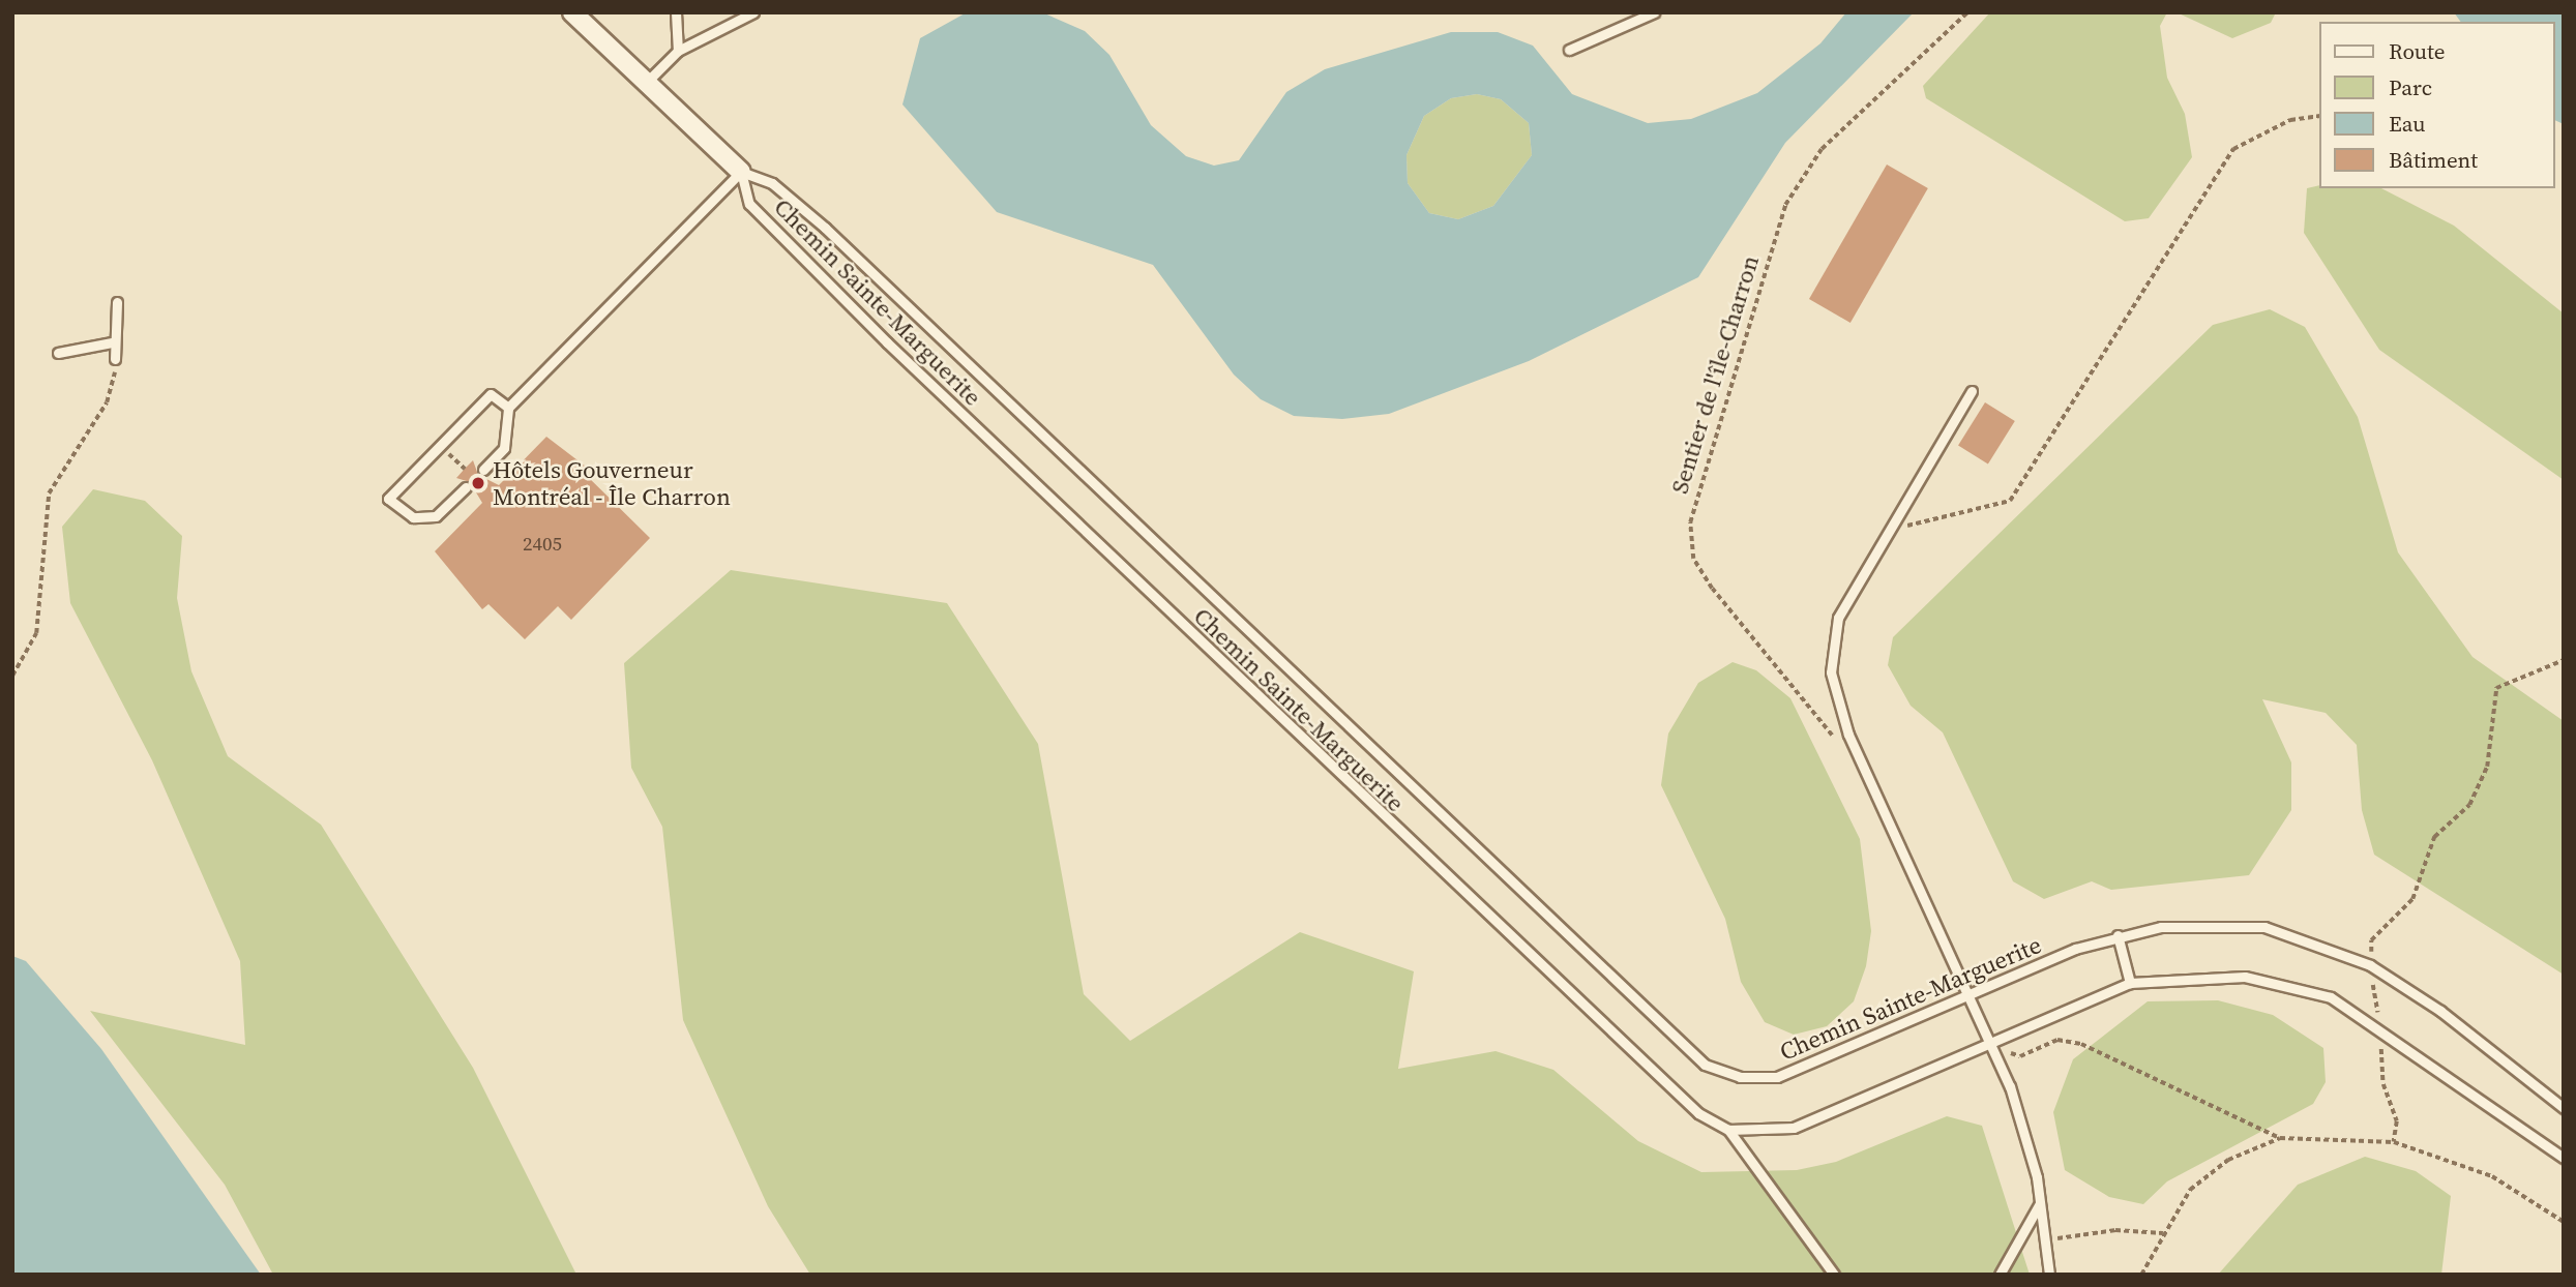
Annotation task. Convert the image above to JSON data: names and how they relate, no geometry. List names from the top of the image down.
{
  "streets": {
    "lane": ["Chemin Sainte-Marguerite"],
    "path": ["Sentier de l'île-Charron"]
  },
  "places": ["Hôtels Gouverneur Montréal - Île Charron"],
  "house_numbers": ["2405"],
  "legend": [
    "Route",
    "Parc",
    "Eau",
    "Bâtiment"
  ]
}
